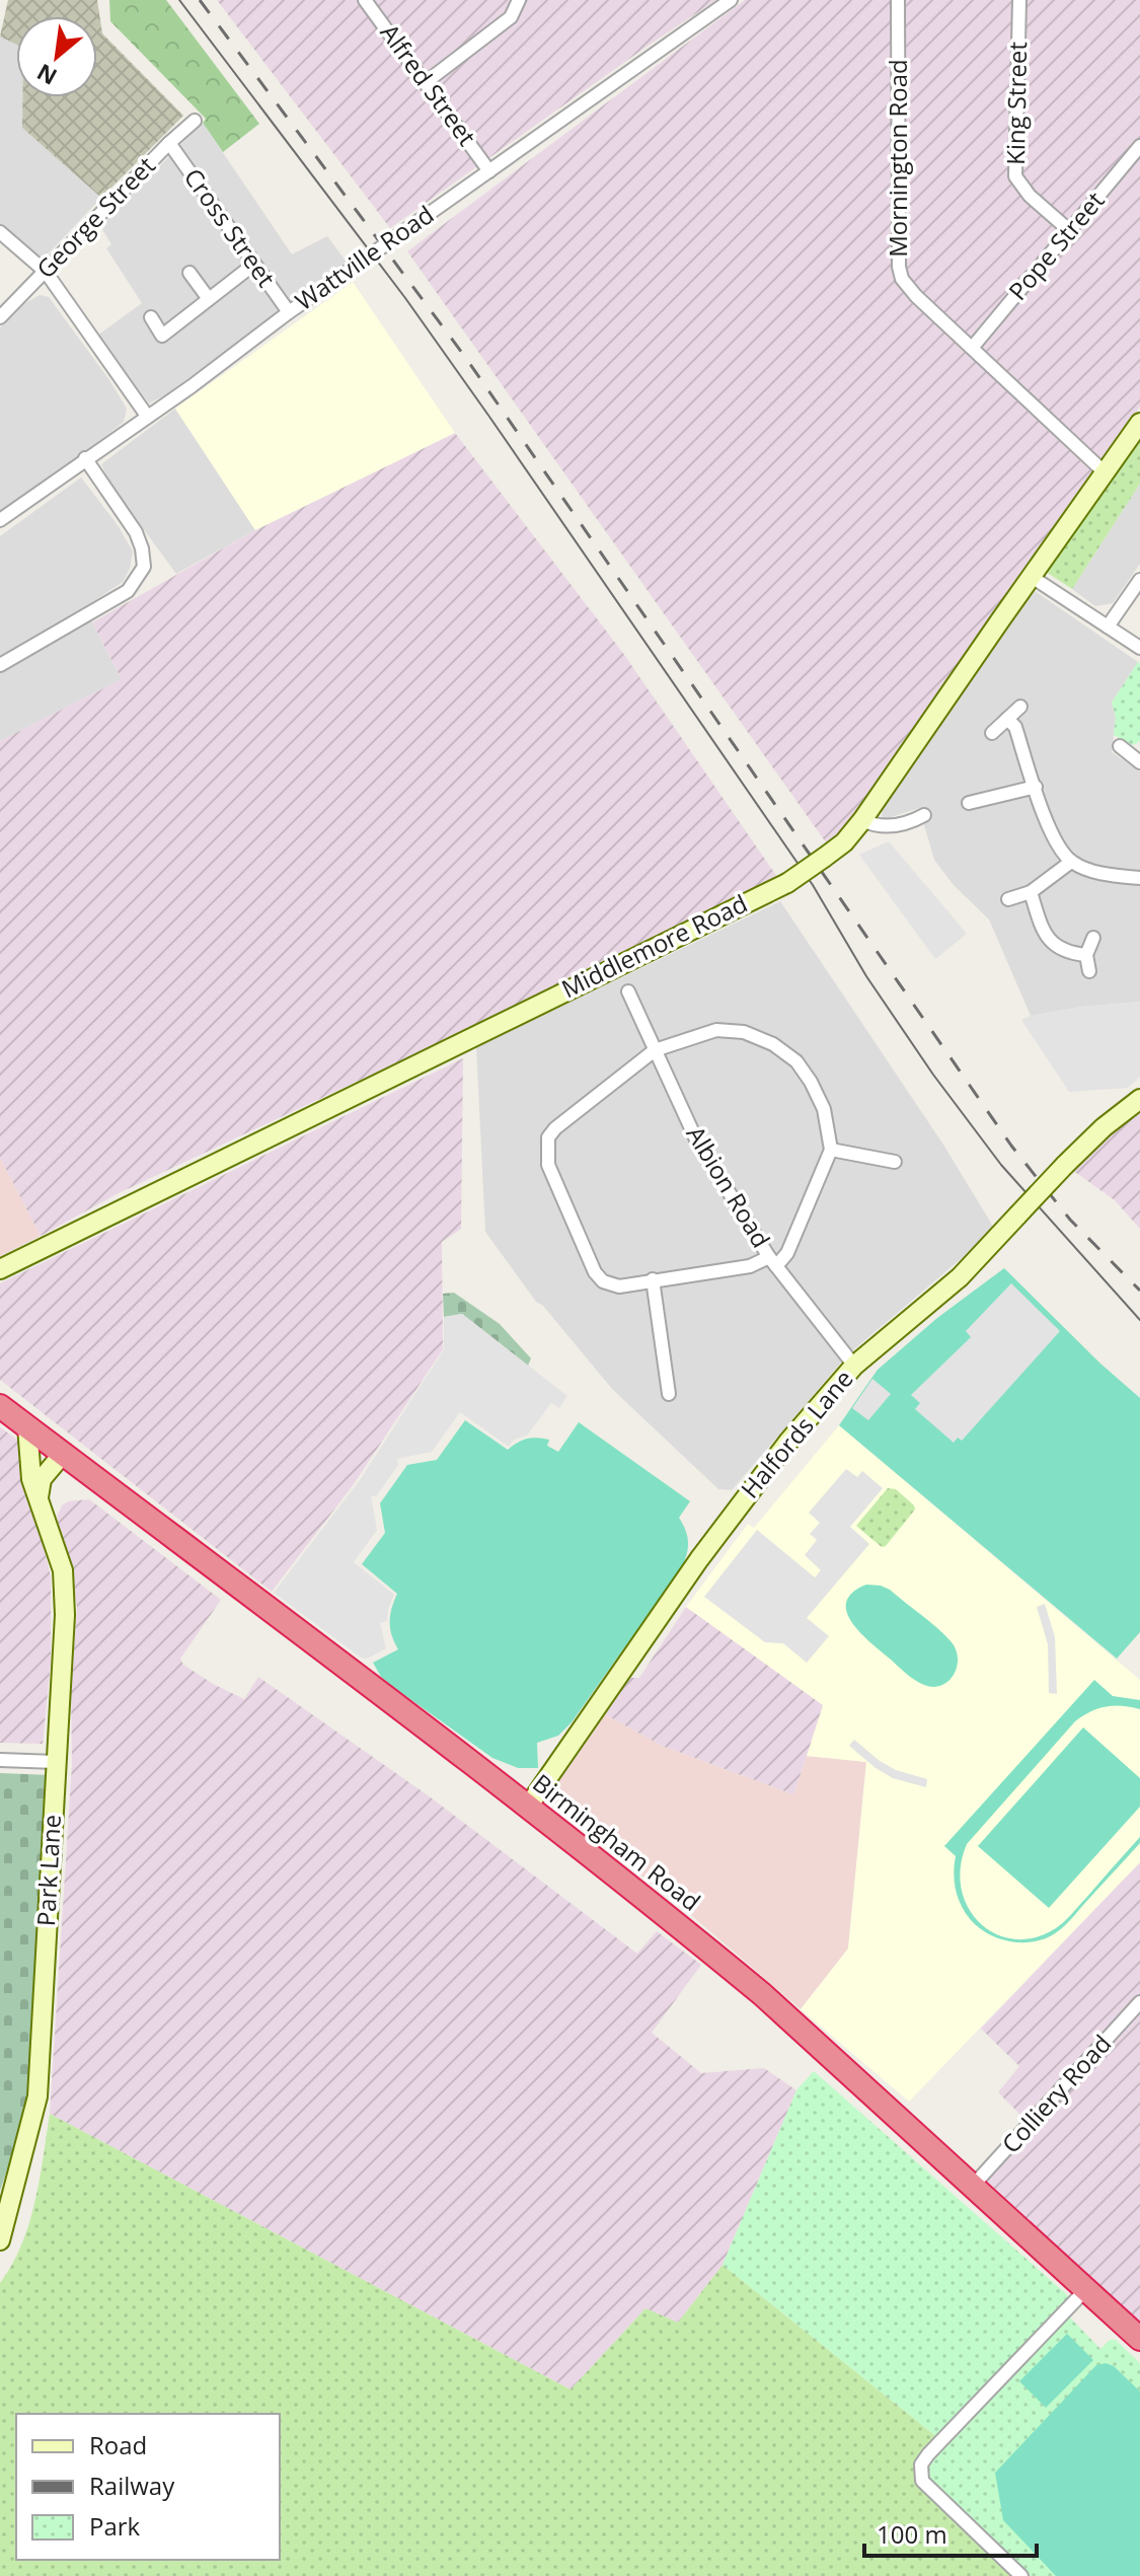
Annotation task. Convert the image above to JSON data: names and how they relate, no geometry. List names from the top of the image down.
{
  "streets": {
    "highway": ["Birmingham Road"],
    "street": [
      "Alfred Street",
      "King Street",
      "Mornington Road",
      "George Street",
      "Cross Street",
      "Pope Street",
      "Wattville Road",
      "Middlemore Road",
      "Albion Road",
      "Halfords Lane",
      "Park Lane",
      "Colliery Road"
    ]
  },
  "crossings": [
    ["Alfred Street", "Wattville Road"],
    ["King Street", "Pope Street"],
    ["Mornington Road", "Pope Street"],
    ["Mornington Road", "Middlemore Road"],
    ["George Street", "Cross Street"],
    ["Cross Street", "Wattville Road"],
    ["Albion Road", "Halfords Lane"],
    ["Halfords Lane", "Birmingham Road"],
    ["Birmingham Road", "Park Lane"],
    ["Birmingham Road", "Colliery Road"]
  ],
  "legend": ["Road", "Railway", "Park"],
  "scale_bar": "100 m",
  "north": "bottom left"
}
